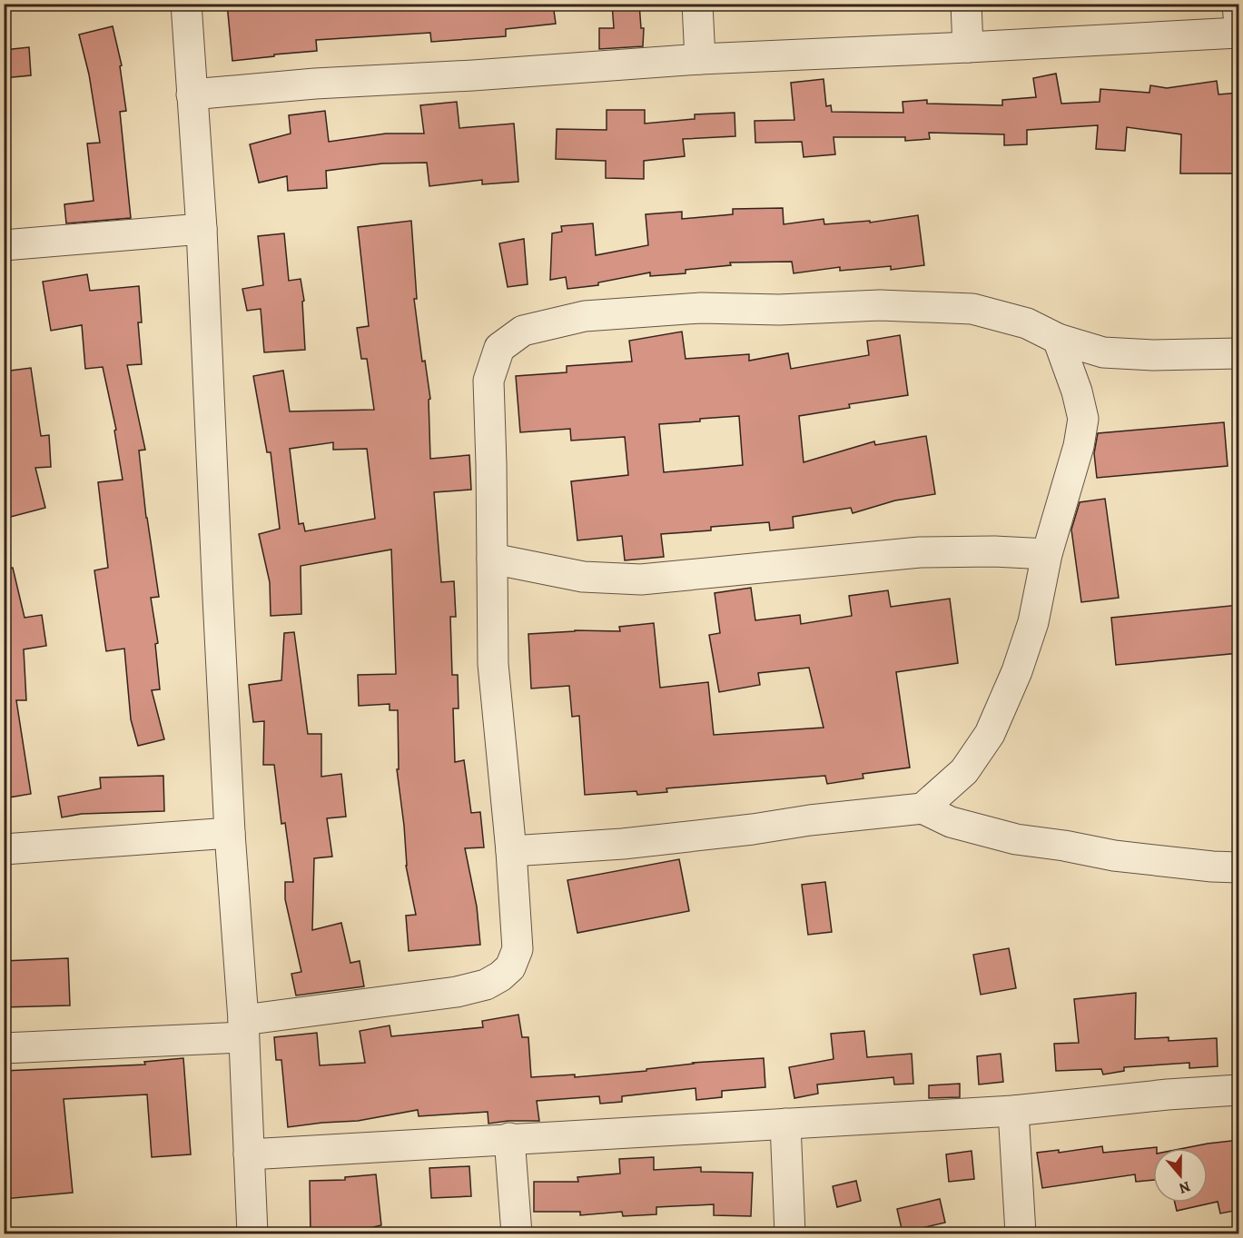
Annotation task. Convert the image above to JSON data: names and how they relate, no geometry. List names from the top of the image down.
{
  "north": "bottom"
}
